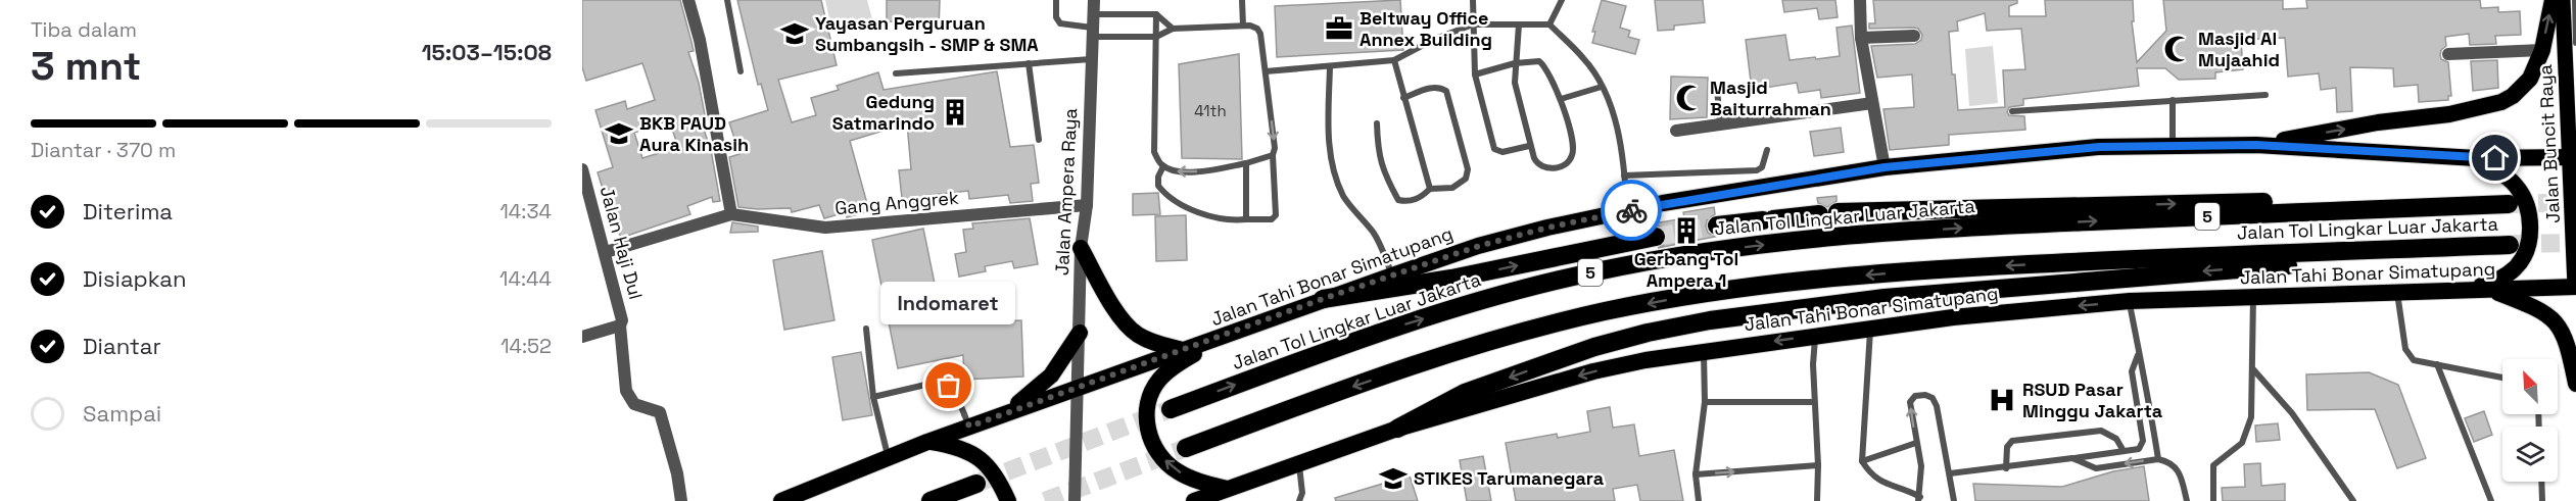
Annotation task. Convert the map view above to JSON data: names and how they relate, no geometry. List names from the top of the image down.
{
  "streets": {
    "highway": ["5", "Jalan Tol Lingkar Luar Jakarta", "Jalan Tahi Bonar Simatupang"],
    "main road": ["Jalan Buncit Raya"],
    "street": ["Jalan Ampera Raya", "Gang Anggrek", "Jalan Haji Dul"]
  },
  "crossings": [
    ["Jalan Buncit Raya", "Jalan Tahi Bonar Simatupang"],
    ["Jalan Ampera Raya", "Gang Anggrek"],
    ["Jalan Ampera Raya", "Jalan Tahi Bonar Simatupang"],
    ["Gang Anggrek", "Jalan Haji Dul"]
  ],
  "places": {
    "office": ["Beltway Office Annex Building"],
    "school or university": ["Yayasan Perguruan Sumbangsih - SMP & SMA", "BKB PAUD Aura Kinasih", "STIKES Tarumanegara"],
    "mosque": ["Masjid Al Mujaahid", "Masjid Baiturrahman"],
    "building": ["Gedung Satmarindo", "Gerbang Tol Ampera 1"],
    "other": ["Indomaret"],
    "hospital": ["RSUD Pasar Minggu Jakarta"]
  },
  "house_numbers": ["41th"],
  "north": "top left",
  "page": {
    "heading": ["3 mnt", "Tiba dalam", "15:03–15:08"],
    "bar": "Diantar · 370 m",
    "list": [
      ["Diterima", "14:34"],
      ["Disiapkan", "14:44"],
      ["Diantar", "14:52"],
      "Sampai"
    ],
    "bubble": "Indomaret"
  }
}
